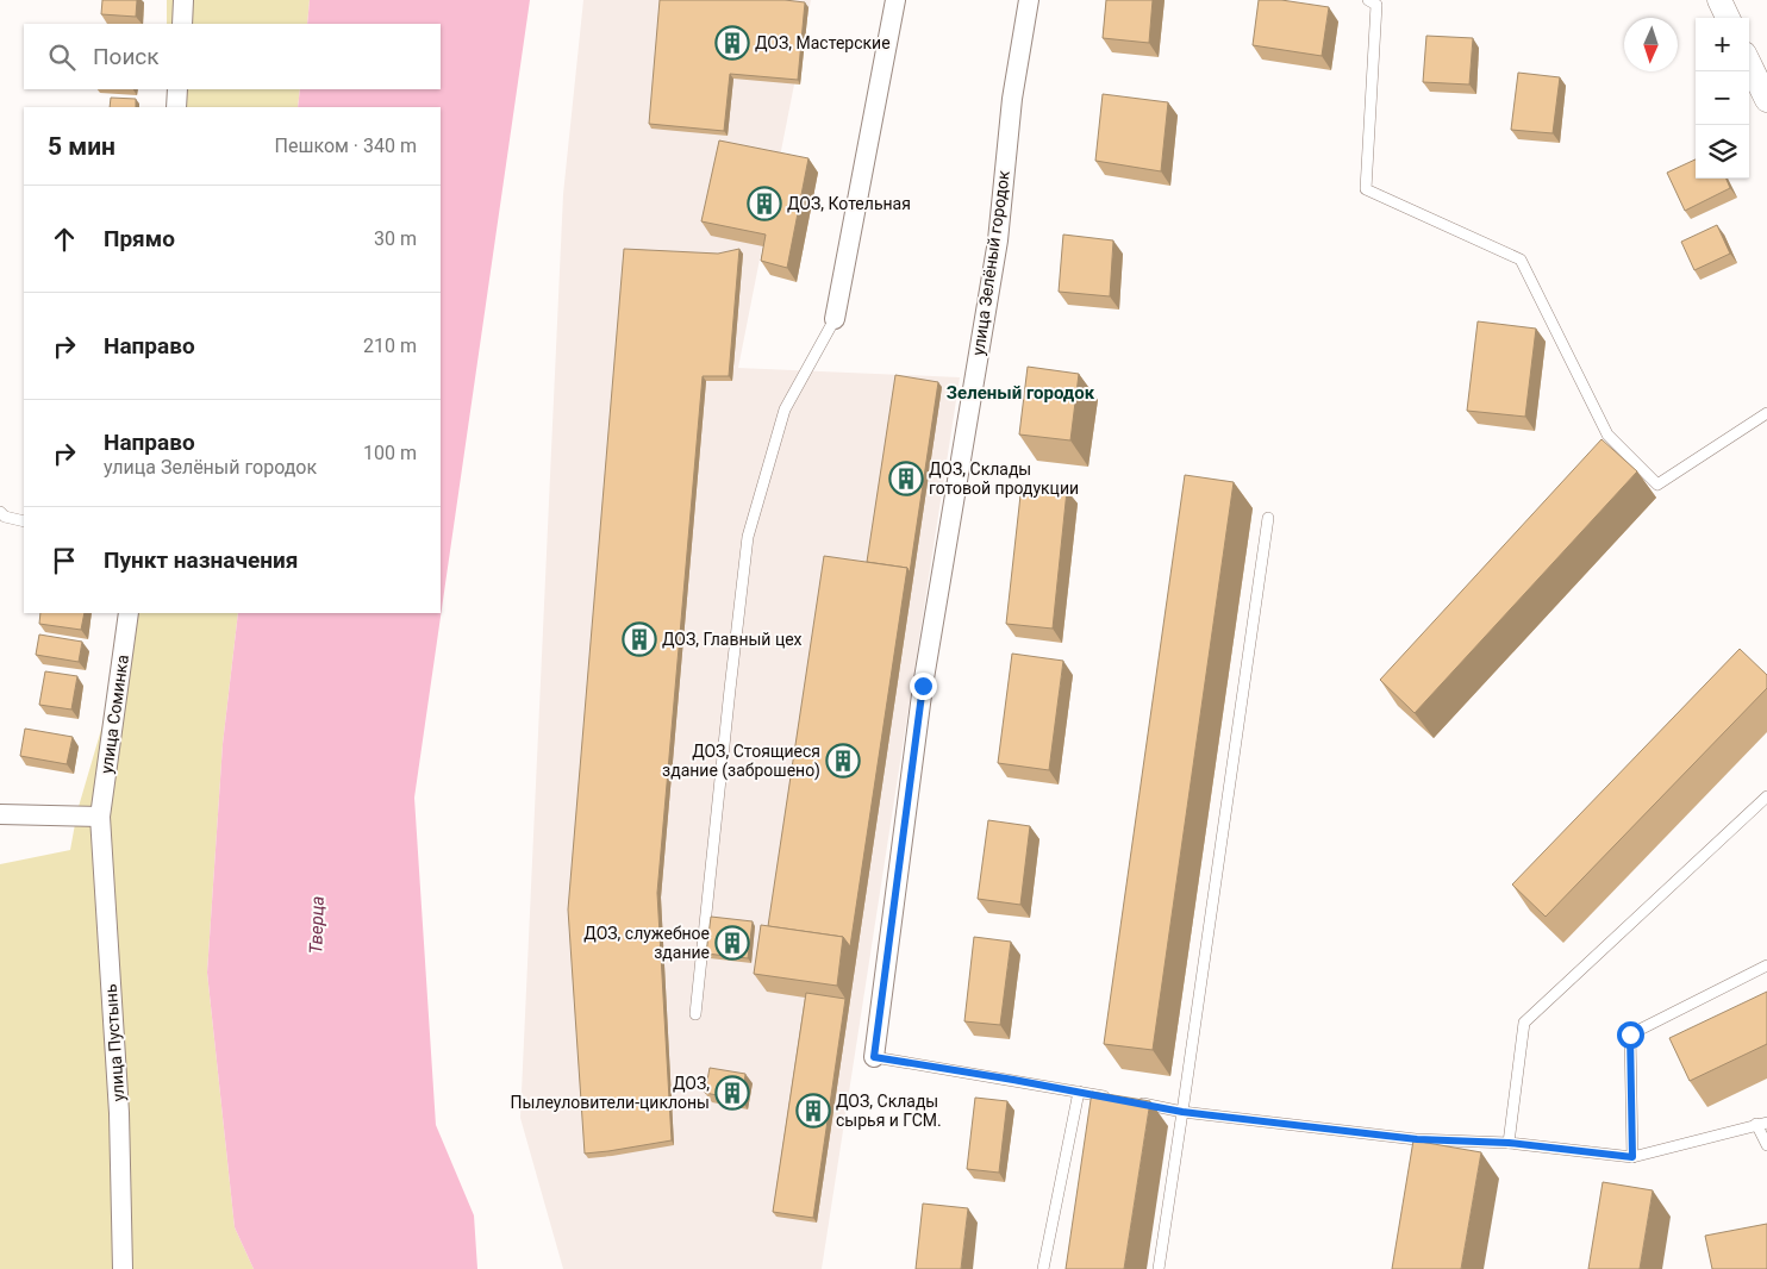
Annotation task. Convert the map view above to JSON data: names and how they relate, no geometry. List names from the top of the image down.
{
  "streets": {
    "street": ["улица Зелёный городок", "улица Соминка", "улица Пустынь"]
  },
  "crossings": [
    ["улица Соминка", "улица Пустынь"]
  ],
  "districts": ["Зеленый городок"],
  "water": ["Тверца"],
  "places": {
    "building": [
      "ДОЗ, Мастерские",
      "ДОЗ, Котельная",
      "ДОЗ, Склады готовой продукции",
      "ДОЗ, Главный цех",
      "ДОЗ, Стоящиеся здание (заброшено)",
      "ДОЗ, служебное здание",
      "ДОЗ, Пылеуловители-циклоны",
      "ДОЗ, Склады сырья и ГСМ."
    ]
  },
  "north": "bottom",
  "page": {
    "map_buttons": ["+", "−"],
    "search": "Поиск",
    "heading": ["5 мин", "Пешком · 340 m"],
    "list": [
      ["Прямо", "30 m"],
      ["Направо", "210 m"],
      ["Направо", "улица Зелёный городок", "100 m"],
      "Пункт назначения"
    ]
  }
}
